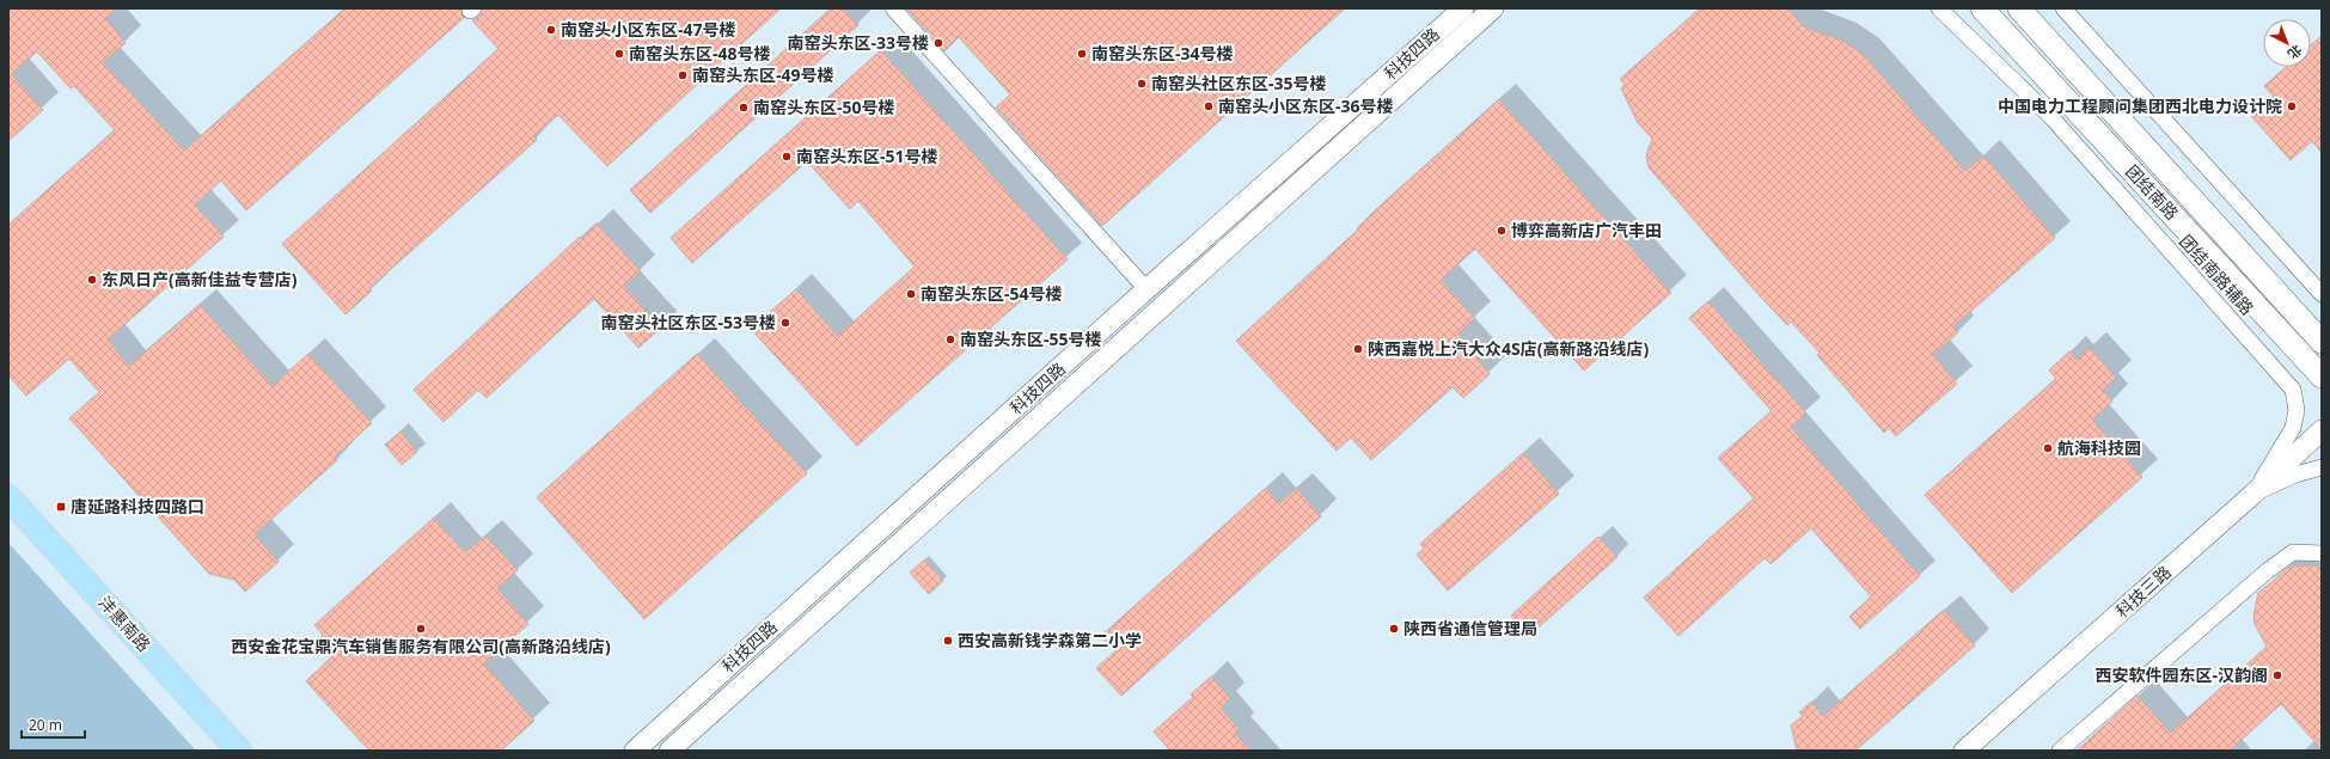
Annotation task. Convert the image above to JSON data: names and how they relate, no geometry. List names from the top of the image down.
{
  "streets": {
    "main road": ["团结南路", "沣惠南路"],
    "street": ["科技四路", "团结南路辅路", "科技三路"]
  },
  "crossings": [
    ["团结南路辅路", "科技三路"]
  ],
  "places": {
    "other": [
      "南窑头小区东区-47号楼",
      "南窑头东区-33号楼",
      "南窑头东区-48号楼",
      "南窑头东区-34号楼",
      "南窑头东区-49号楼",
      "南窑头社区东区-35号楼",
      "南窑头小区东区-36号楼",
      "中国电力工程顾问集团西北电力设计院",
      "南窑头东区-50号楼",
      "南窑头东区-51号楼",
      "博弈高新店广汽丰田",
      "东风日产(高新佳益专营店)",
      "南窑头东区-54号楼",
      "南窑头社区东区-53号楼",
      "南窑头东区-55号楼",
      "陕西嘉悦上汽大众4S店(高新路沿线店)",
      "航海科技园",
      "西安金花宝鼎汽车销售服务有限公司(高新路沿线店)",
      "陕西省通信管理局",
      "西安高新钱学森第二小学",
      "西安软件园东区-汉韵阁"
    ],
    "transit": ["唐延路科技四路口"]
  },
  "scale_bar": "20 m",
  "north": "bottom right"
}
